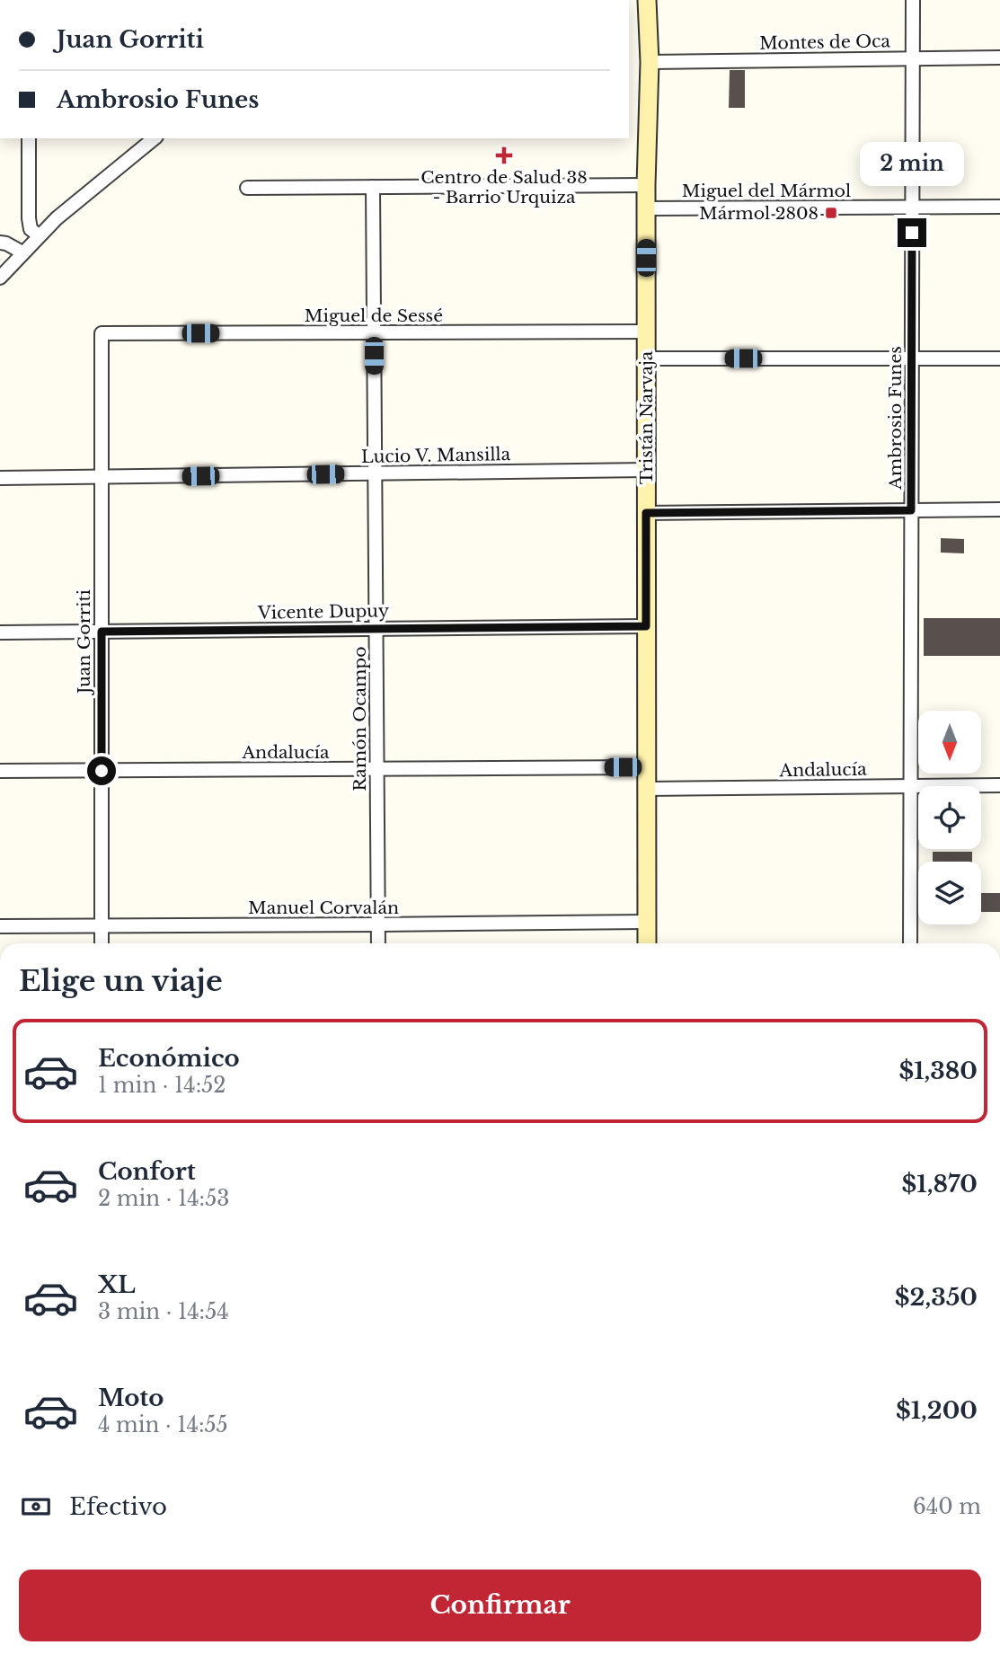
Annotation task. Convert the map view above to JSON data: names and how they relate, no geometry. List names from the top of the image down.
{
  "streets": {
    "street": [
      "Montes de Oca",
      "Miguel del Mármol",
      "Miguel de Sessé",
      "Tristán Narvaja",
      "Ambrosio Funes",
      "Lucio V. Mansilla",
      "Vicente Dupuy",
      "Juan Gorriti",
      "Ramón Ocampo",
      "Andalucía",
      "Manuel Corvalán"
    ]
  },
  "crossings": [
    ["Montes de Oca", "Tristán Narvaja"],
    ["Montes de Oca", "Ambrosio Funes"],
    ["Miguel del Mármol", "Tristán Narvaja"],
    ["Miguel del Mármol", "Ambrosio Funes"],
    ["Miguel de Sessé", "Tristán Narvaja"],
    ["Miguel de Sessé", "Juan Gorriti"],
    ["Miguel de Sessé", "Ramón Ocampo"],
    ["Tristán Narvaja", "Lucio V. Mansilla"],
    ["Tristán Narvaja", "Vicente Dupuy"],
    ["Tristán Narvaja", "Andalucía"],
    ["Tristán Narvaja", "Manuel Corvalán"],
    ["Ambrosio Funes", "Andalucía"],
    ["Lucio V. Mansilla", "Juan Gorriti"],
    ["Lucio V. Mansilla", "Ramón Ocampo"],
    ["Vicente Dupuy", "Juan Gorriti"],
    ["Vicente Dupuy", "Ramón Ocampo"],
    ["Juan Gorriti", "Andalucía"],
    ["Juan Gorriti", "Manuel Corvalán"],
    ["Ramón Ocampo", "Andalucía"],
    ["Ramón Ocampo", "Manuel Corvalán"]
  ],
  "places": {
    "health": ["Centro de Salud 38 - Barrio Urquiza"],
    "transit": ["Mármol 2808"]
  },
  "north": "bottom",
  "page": {
    "banner": ["Juan Gorriti", "Ambrosio Funes"],
    "bubble": "2 min",
    "heading": "Elige un viaje",
    "list": [
      {
        "name": "Económico",
        "note": "1 min · 14:52",
        "value": "$1,380"
      },
      {
        "name": "Confort",
        "note": "2 min · 14:53",
        "value": "$1,870"
      },
      {
        "name": "XL",
        "note": "3 min · 14:54",
        "value": "$2,350"
      },
      {
        "name": "Moto",
        "note": "4 min · 14:55",
        "value": "$1,200"
      }
    ],
    "pay": ["Efectivo", "640 m"],
    "buttons": "Confirmar"
  }
}
